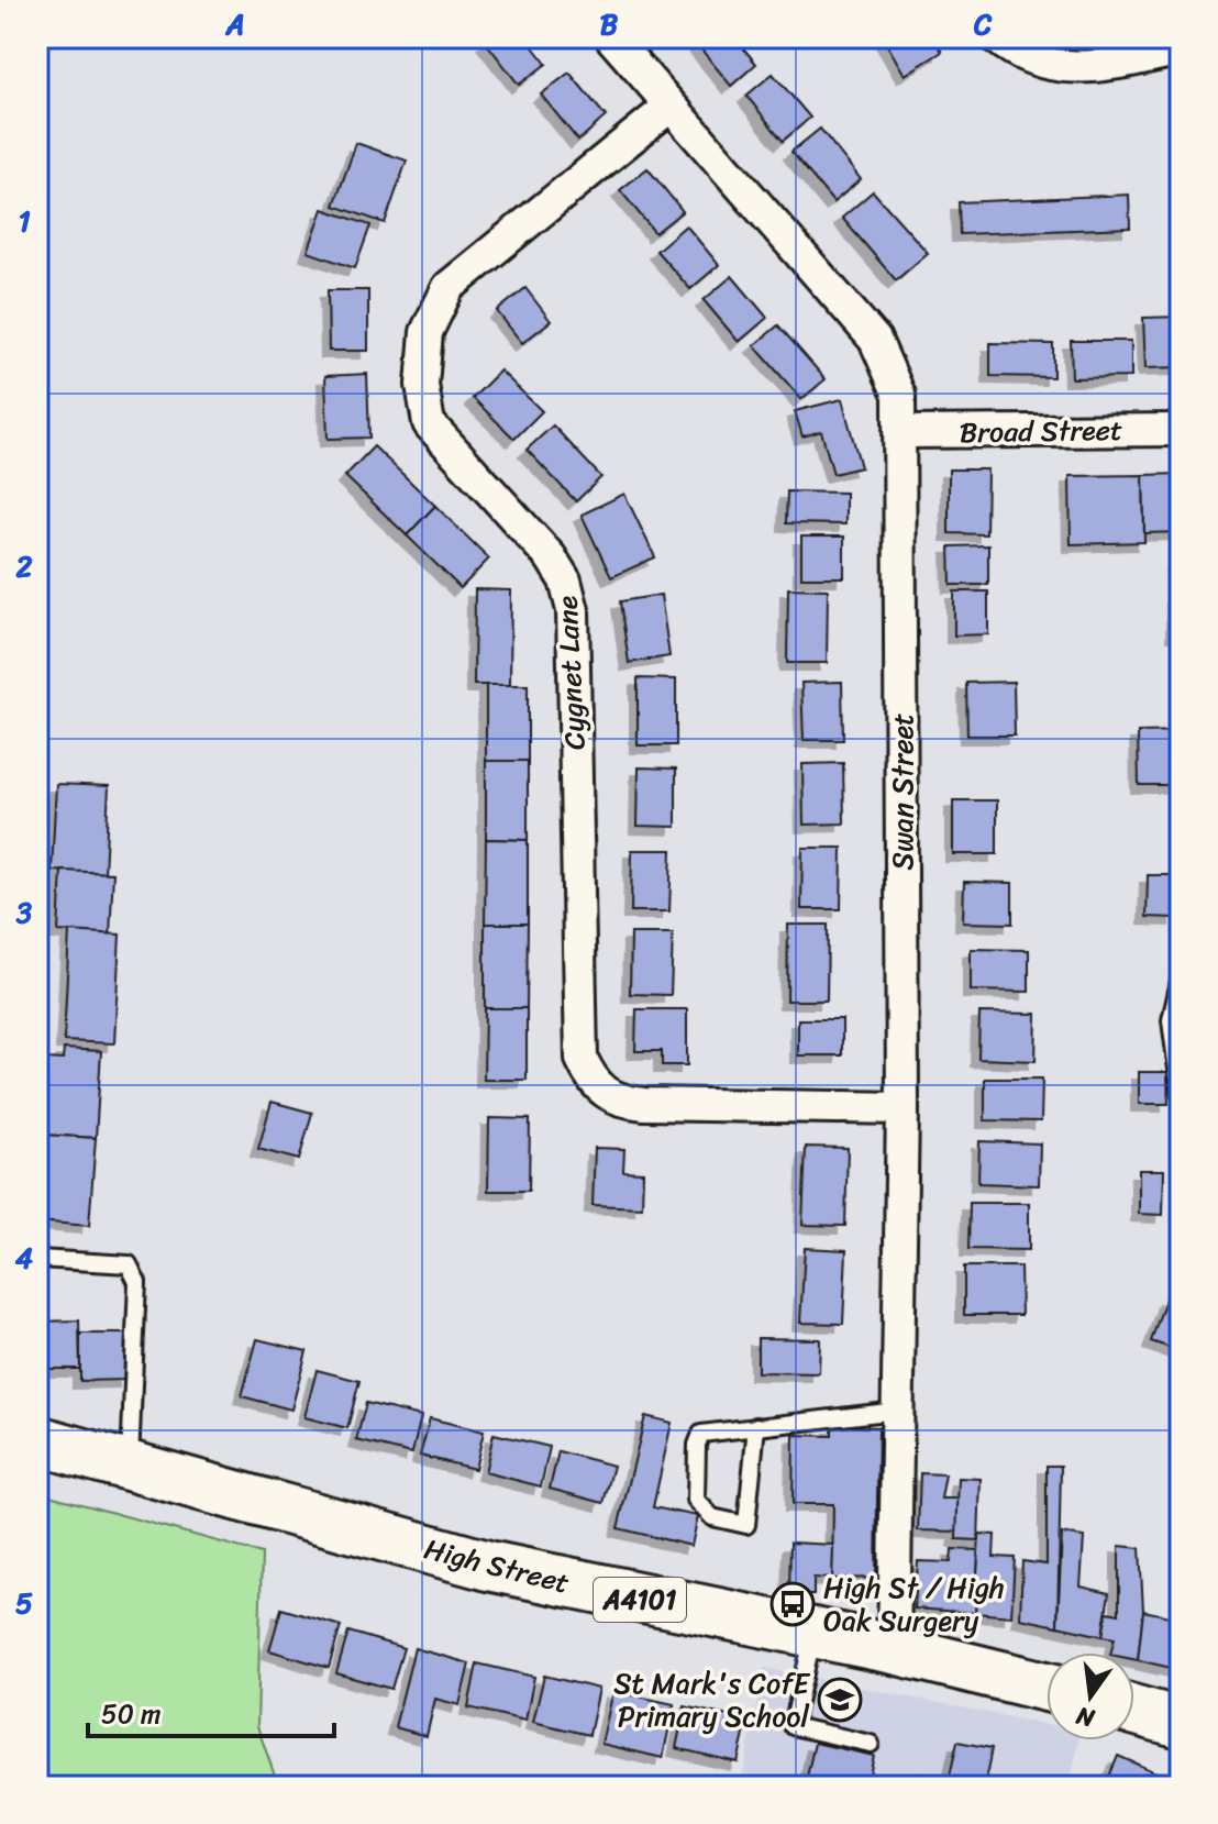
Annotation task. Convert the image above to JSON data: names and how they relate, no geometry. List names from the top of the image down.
{
  "streets": {
    "main road": ["High Street", "A4101"],
    "street": ["Broad Street", "Cygnet Lane", "Swan Street"]
  },
  "crossings": [
    ["Broad Street", "Swan Street"],
    ["Cygnet Lane", "Swan Street"],
    ["Swan Street", "High Street"]
  ],
  "places": {
    "bus stop": ["High St / High Oak Surgery"],
    "school or university": ["St Mark's CofE Primary School"]
  },
  "scale_bar": "50 m",
  "north": "bottom",
  "grid": {
    "columns": ["A", "B", "C"],
    "rows": [
      "1",
      "2",
      "3",
      "4",
      "5"
    ]
  }
}
